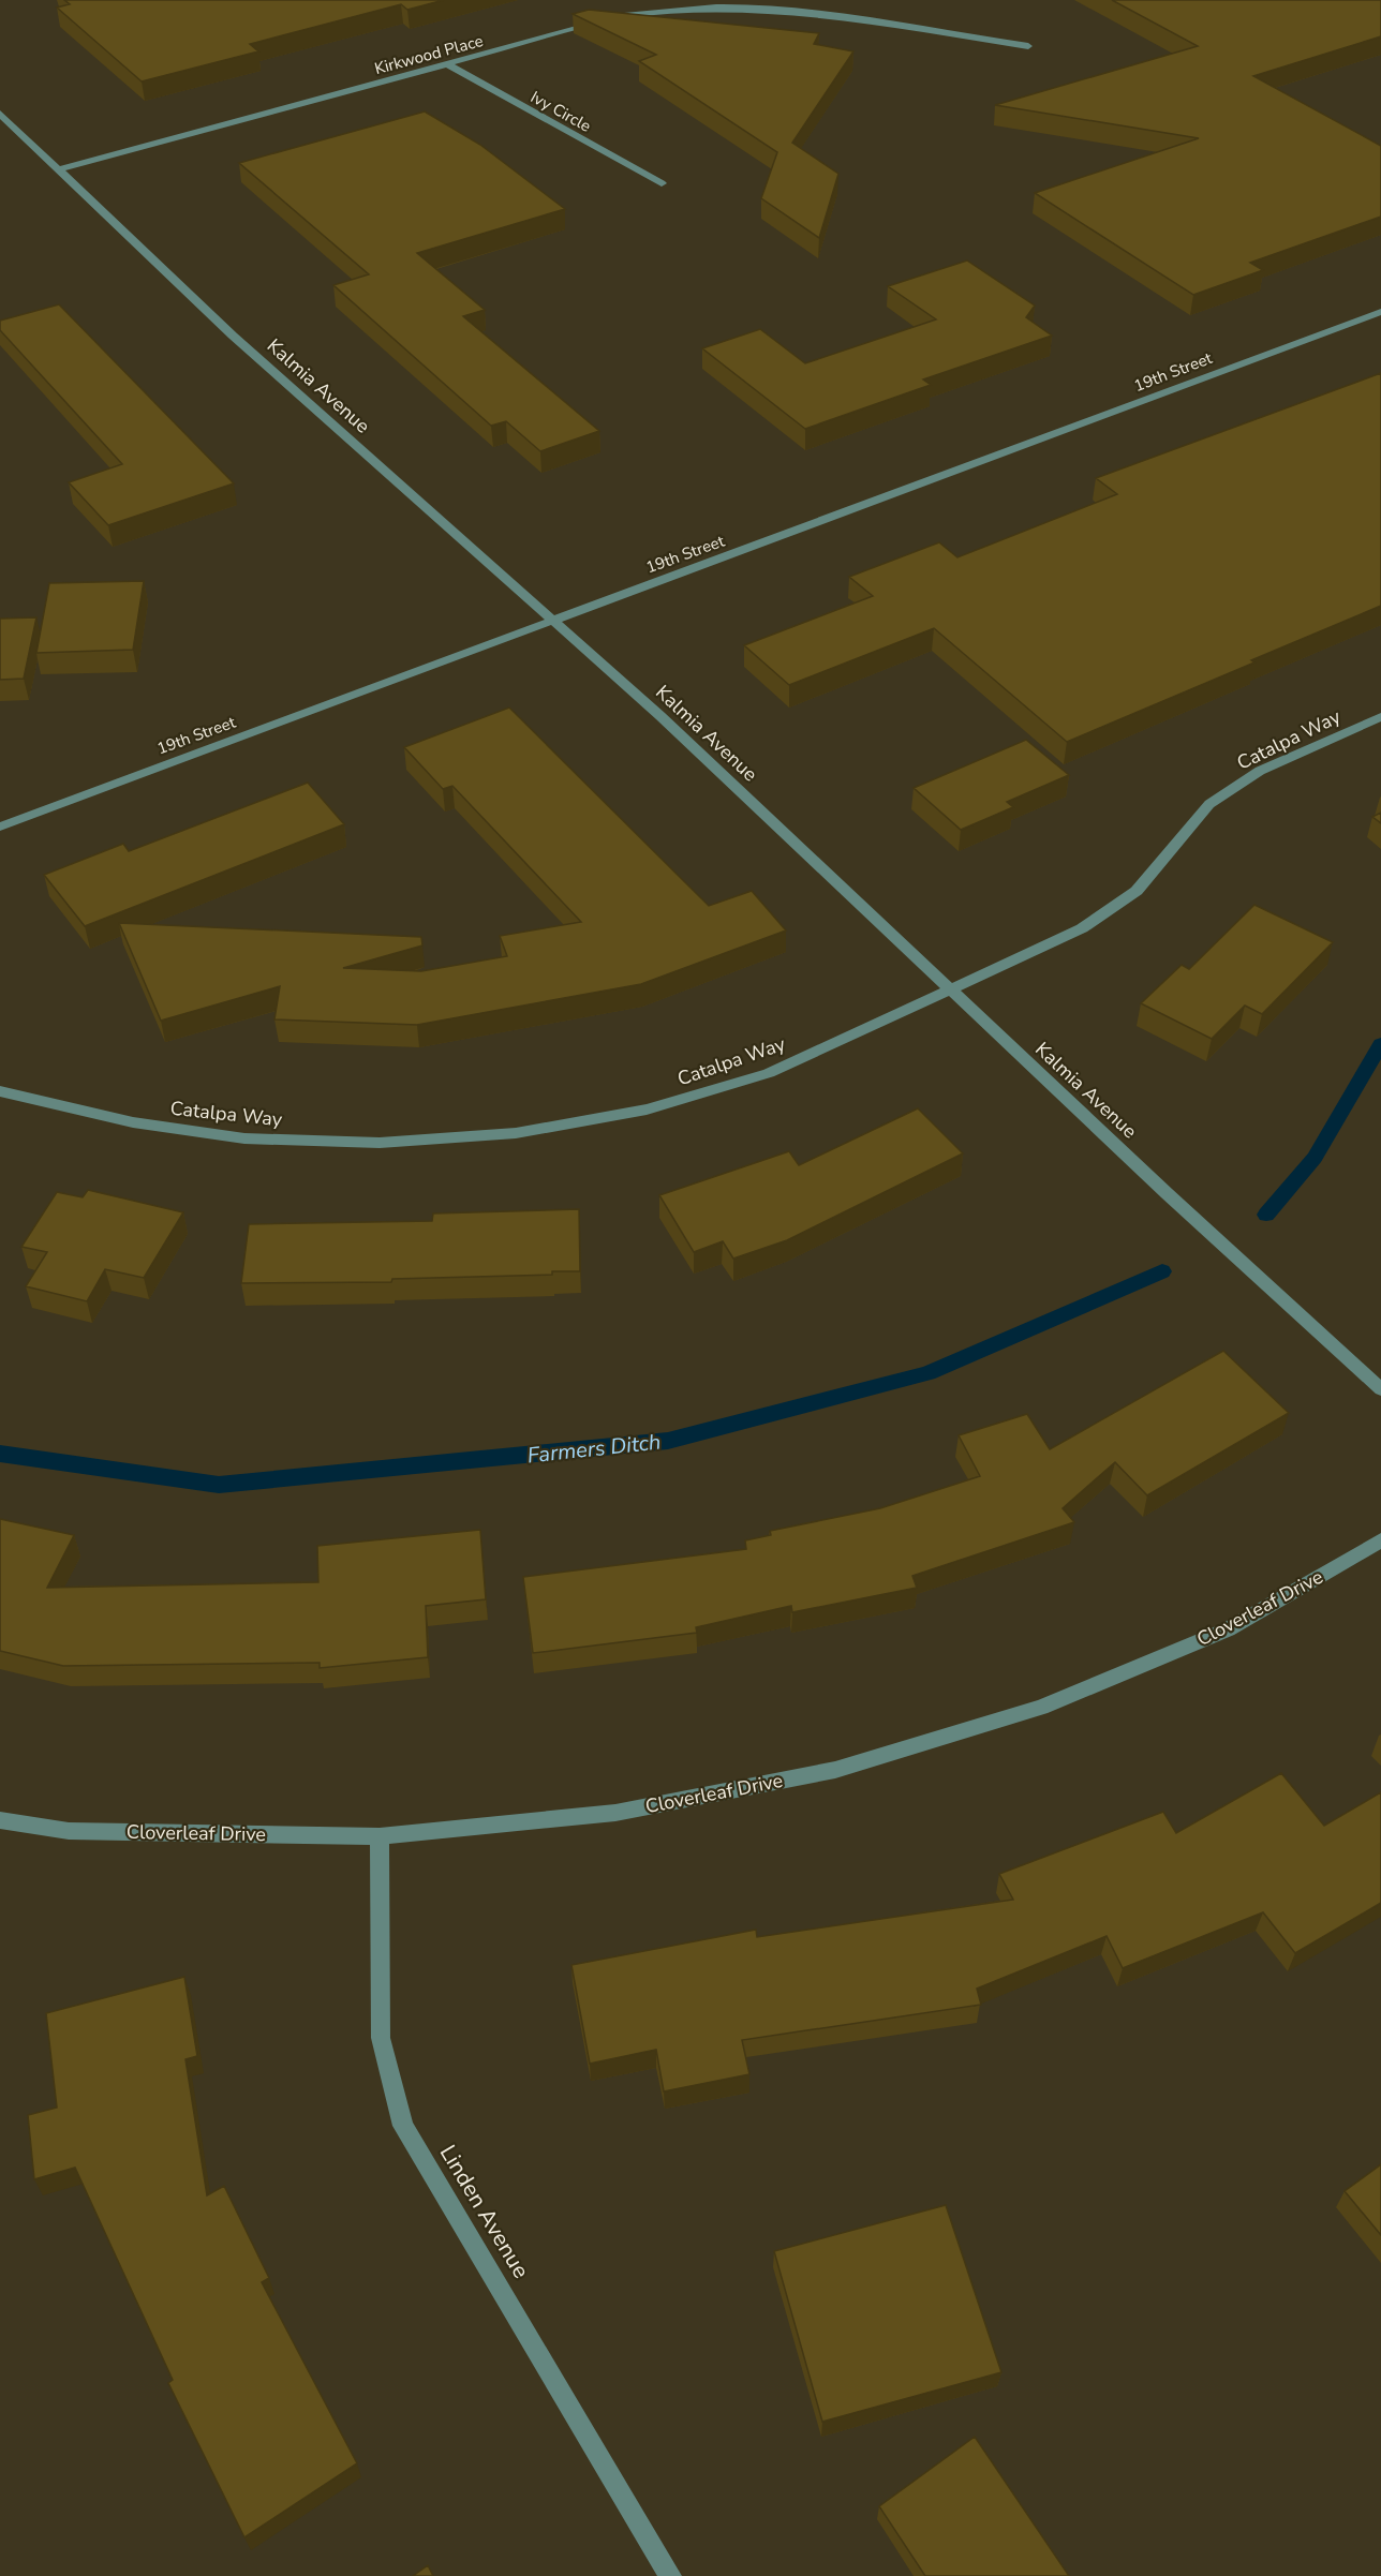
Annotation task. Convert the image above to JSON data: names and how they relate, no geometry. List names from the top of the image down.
{
  "streets": {
    "street": [
      "Kirkwood Place",
      "Ivy Circle",
      "19th Street",
      "Kalmia Avenue",
      "Catalpa Way",
      "Cloverleaf Drive",
      "Linden Avenue"
    ]
  },
  "crossings": [
    ["Kirkwood Place", "Ivy Circle"],
    ["Kirkwood Place", "Kalmia Avenue"],
    ["19th Street", "Kalmia Avenue"],
    ["Kalmia Avenue", "Catalpa Way"],
    ["Cloverleaf Drive", "Linden Avenue"]
  ],
  "water": ["Farmers Ditch"]
}
